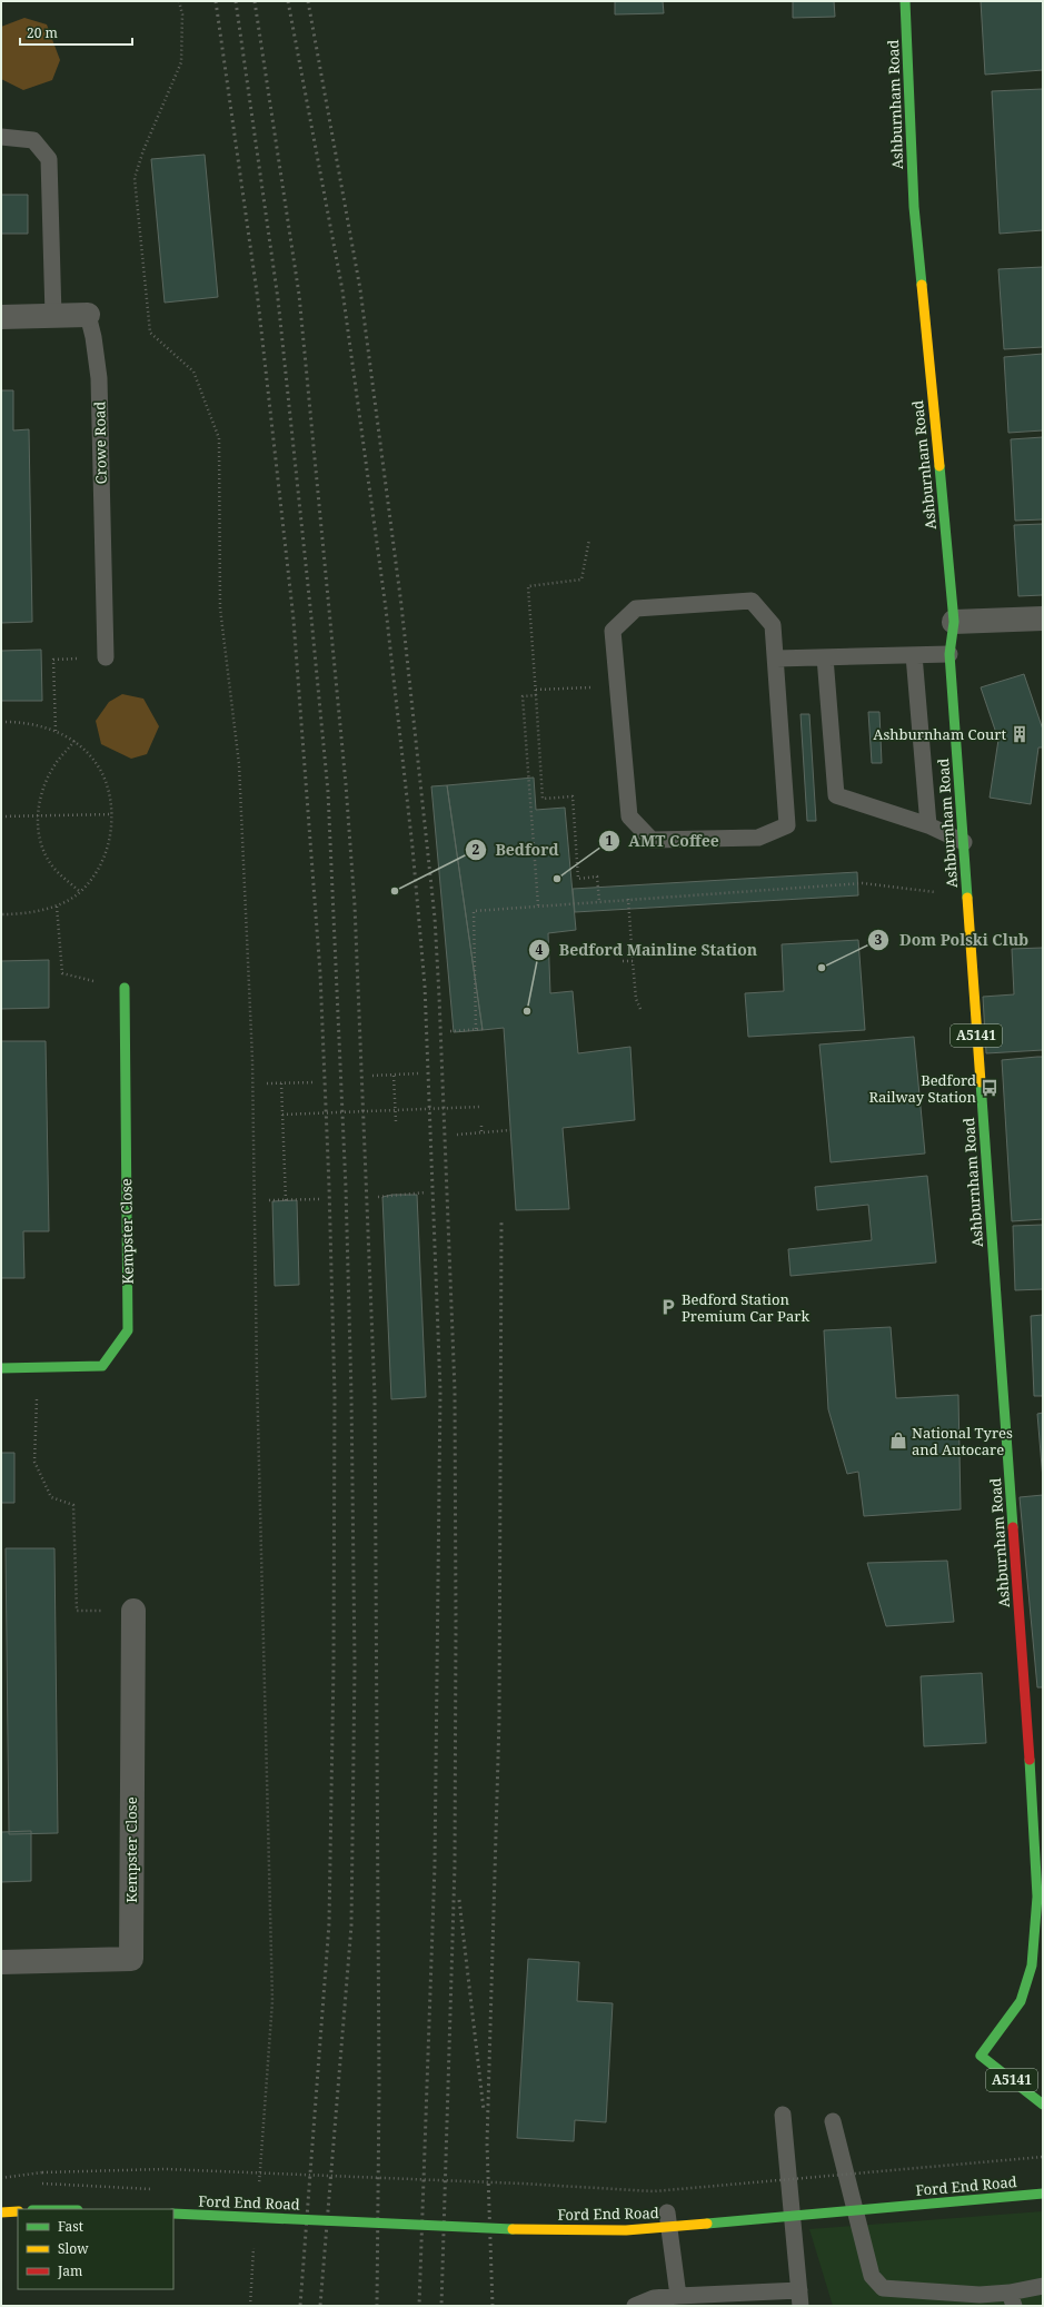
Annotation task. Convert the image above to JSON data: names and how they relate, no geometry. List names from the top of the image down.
{
  "streets": {
    "main road": [
      "Ashburnham Road",
      "A5141",
      "Kempster Close",
      "Ford End Road"
    ],
    "street": ["Crowe Road"]
  },
  "places": {
    "building": ["Ashburnham Court"],
    "other": [
      "AMT Coffee",
      "Bedford",
      "Dom Polski Club",
      "Bedford Mainline Station"
    ],
    "bus stop": ["Bedford Railway Station"],
    "parking": ["Bedford Station Premium Car Park"],
    "shop": ["National Tyres and Autocare"]
  },
  "legend": ["Fast", "Slow", "Jam"],
  "scale_bar": "20 m"
}
